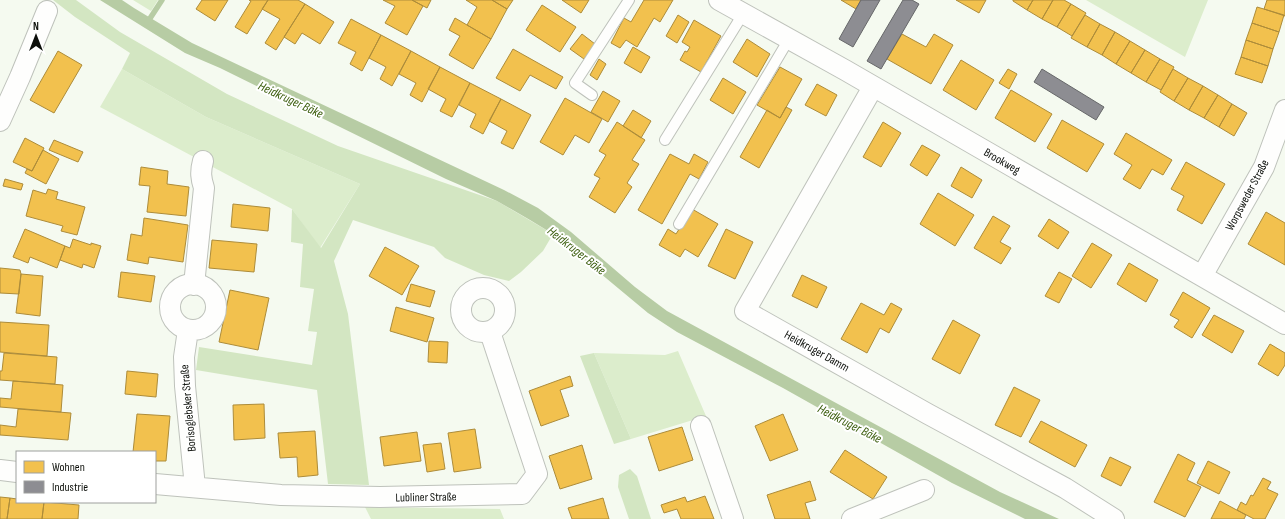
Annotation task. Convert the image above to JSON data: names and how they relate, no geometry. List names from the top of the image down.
{
  "streets": {
    "street": [
      "Brookweg",
      "Worpsweder Straße",
      "Heidkruger Damm",
      "Borisoglebsker Straße",
      "Lubliner Straße"
    ]
  },
  "crossings": [
    ["Brookweg", "Worpsweder Straße"],
    ["Brookweg", "Heidkruger Damm"],
    ["Borisoglebsker Straße", "Lubliner Straße"]
  ],
  "water": ["Heidkruger Bäke"],
  "legend": ["Wohnen", "Industrie"],
  "north": "top"
}
